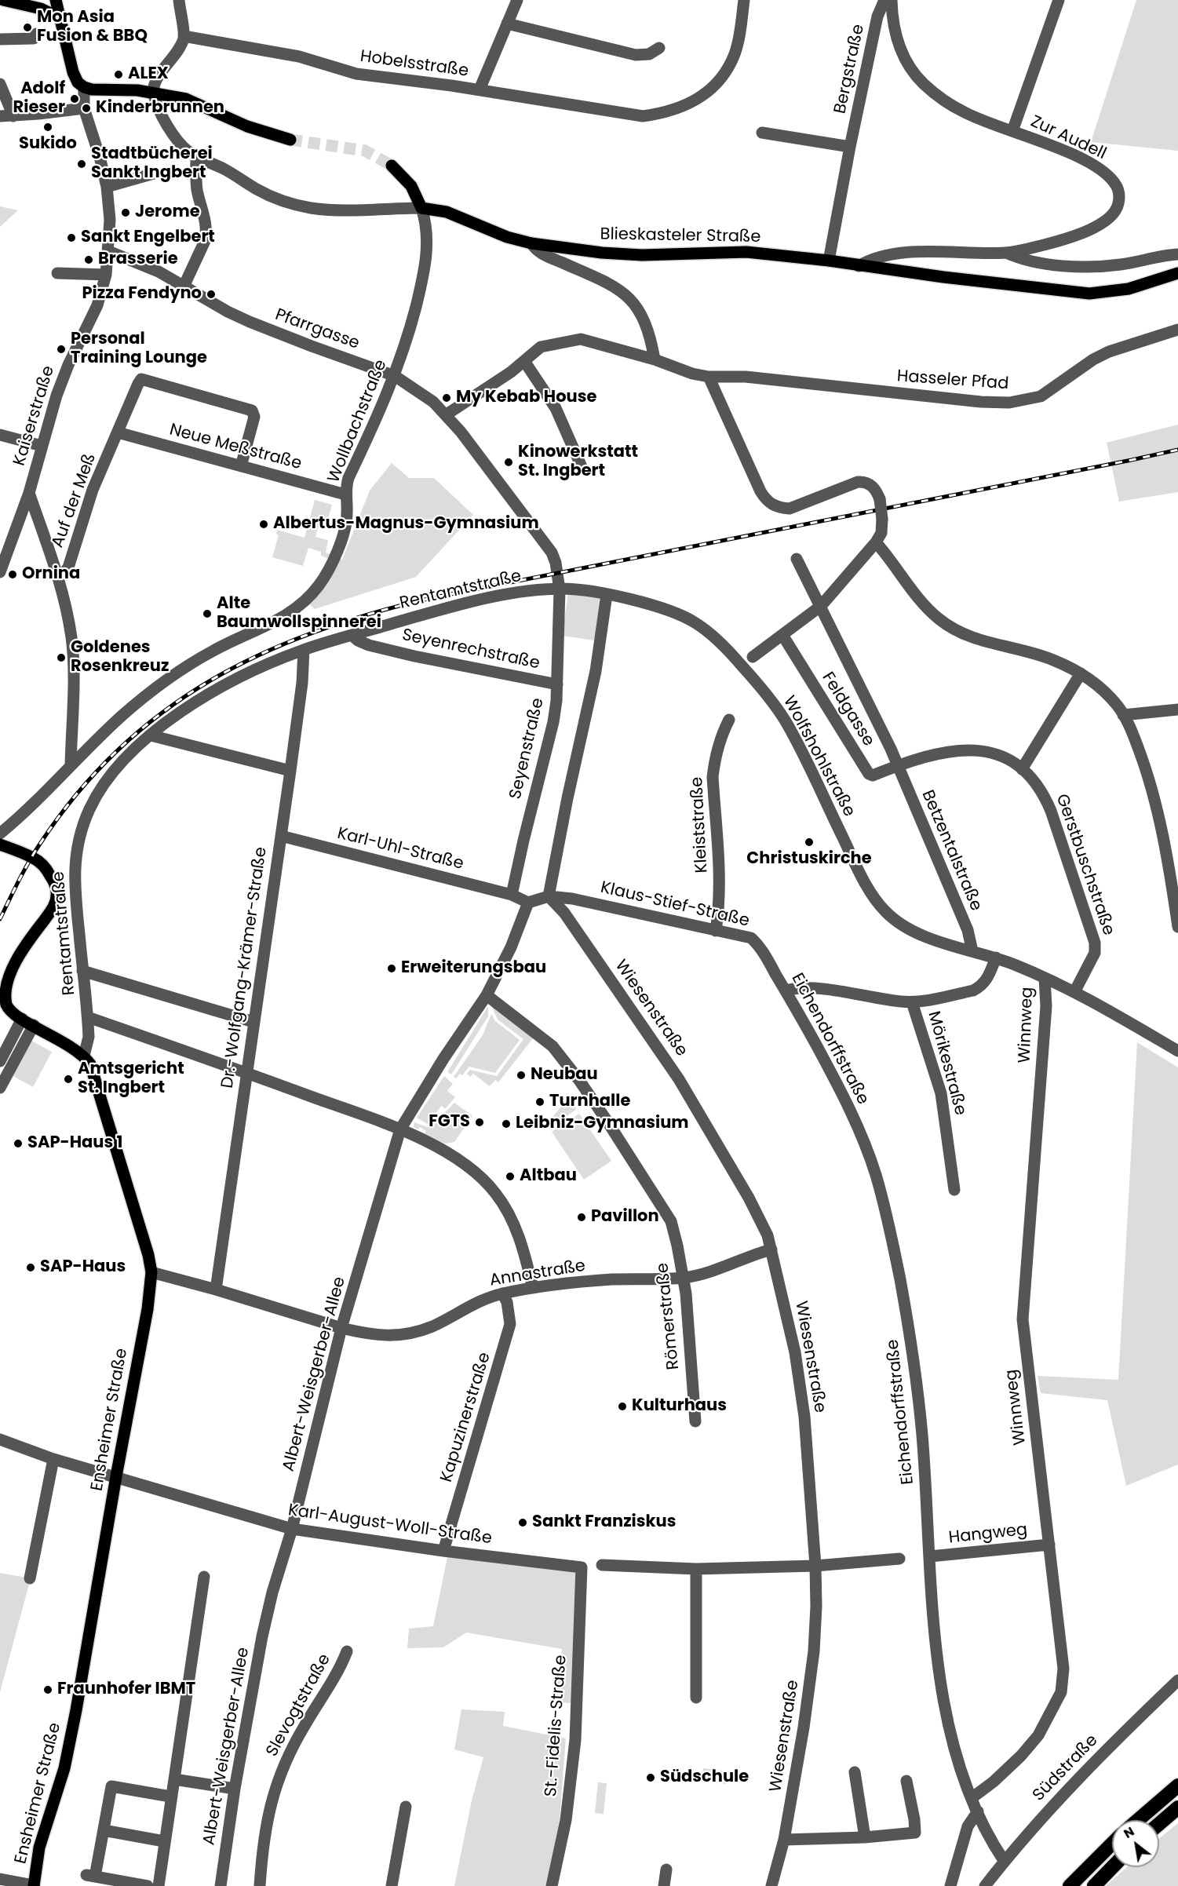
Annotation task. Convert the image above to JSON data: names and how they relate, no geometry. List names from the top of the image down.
{
  "streets": {
    "main road": ["Blieskasteler Straße", "Wollbachstraße", "Ensheimer Straße"],
    "street": [
      "Hobelsstraße",
      "Bergstraße",
      "Zur Audell",
      "Pfarrgasse",
      "Hasseler Pfad",
      "Kaiserstraße",
      "Neue Meßstraße",
      "Auf der Meß",
      "Rentamtstraße",
      "Seyenrechstraße",
      "Feldgasse",
      "Seyenstraße",
      "Wolfshohlstraße",
      "Kleiststraße",
      "Karl-Uhl-Straße",
      "Betzentalstraße",
      "Gerstbuschstraße",
      "Klaus-Stief-Straße",
      "Dr.-Wolfgang-Krämer-Straße",
      "Wiesenstraße",
      "Winnweg",
      "Eichendorffstraße",
      "Mörikestraße",
      "Annastraße",
      "Römerstraße",
      "Albert-Weisgerber-Allee",
      "Kapuzinerstraße",
      "Karl-August-Woll-Straße",
      "Hangweg",
      "Slevogtstraße",
      "St.-Fidelis-Straße",
      "Südstraße"
    ]
  },
  "crossings": [
    ["Bergstraße", "Blieskasteler Straße"],
    ["Zur Audell", "Blieskasteler Straße"],
    ["Blieskasteler Straße", "Wollbachstraße"],
    ["Pfarrgasse", "Hasseler Pfad"],
    ["Pfarrgasse", "Kaiserstraße"],
    ["Pfarrgasse", "Wollbachstraße"],
    ["Pfarrgasse", "Rentamtstraße"],
    ["Pfarrgasse", "Seyenstraße"],
    ["Pfarrgasse", "Wolfshohlstraße"],
    ["Wollbachstraße", "Neue Meßstraße"],
    ["Neue Meßstraße", "Auf der Meß"],
    ["Rentamtstraße", "Seyenrechstraße"],
    ["Rentamtstraße", "Seyenstraße"],
    ["Rentamtstraße", "Wolfshohlstraße"],
    ["Rentamtstraße", "Dr.-Wolfgang-Krämer-Straße"],
    ["Rentamtstraße", "Ensheimer Straße"],
    ["Seyenrechstraße", "Seyenstraße"],
    ["Feldgasse", "Betzentalstraße"],
    ["Feldgasse", "Gerstbuschstraße"],
    ["Seyenstraße", "Wolfshohlstraße"],
    ["Seyenstraße", "Karl-Uhl-Straße"],
    ["Wolfshohlstraße", "Betzentalstraße"],
    ["Kleiststraße", "Klaus-Stief-Straße"],
    ["Karl-Uhl-Straße", "Dr.-Wolfgang-Krämer-Straße"],
    ["Betzentalstraße", "Gerstbuschstraße"],
    ["Klaus-Stief-Straße", "Wiesenstraße"],
    ["Klaus-Stief-Straße", "Eichendorffstraße"],
    ["Dr.-Wolfgang-Krämer-Straße", "Annastraße"],
    ["Wiesenstraße", "Annastraße"],
    ["Winnweg", "Eichendorffstraße"],
    ["Winnweg", "Hangweg"],
    ["Eichendorffstraße", "Hangweg"],
    ["Eichendorffstraße", "Südstraße"],
    ["Annastraße", "Römerstraße"],
    ["Annastraße", "Albert-Weisgerber-Allee"],
    ["Annastraße", "Kapuzinerstraße"],
    ["Annastraße", "Ensheimer Straße"],
    ["Römerstraße", "Albert-Weisgerber-Allee"],
    ["Albert-Weisgerber-Allee", "Karl-August-Woll-Straße"],
    ["Kapuzinerstraße", "Karl-August-Woll-Straße"],
    ["Ensheimer Straße", "Karl-August-Woll-Straße"],
    ["Karl-August-Woll-Straße", "St.-Fidelis-Straße"]
  ],
  "places": [
    "Mon Asia Fusion & BBQ",
    "ALEX",
    "Adolf Rieser",
    "Kinderbrunnen",
    "Sukido",
    "Stadtbücherei Sankt Ingbert",
    "Jerome",
    "Sankt Engelbert",
    "Brasserie",
    "Pizza Fendyno",
    "Personal Training Lounge",
    "My Kebab House",
    "Kinowerkstatt St. Ingbert",
    "Albertus-Magnus-Gymnasium",
    "Ornina",
    "Alte Baumwollspinnerei",
    "Goldenes Rosenkreuz",
    "Christuskirche",
    "Erweiterungsbau",
    "Neubau",
    "Amtsgericht St. Ingbert",
    "Turnhalle",
    "FGTS",
    "Leibniz-Gymnasium",
    "SAP-Haus 1",
    "Altbau",
    "Pavillon",
    "SAP-Haus",
    "Kulturhaus",
    "Sankt Franziskus",
    "Fraunhofer IBMT",
    "Südschule"
  ],
  "north": "top left"
}
